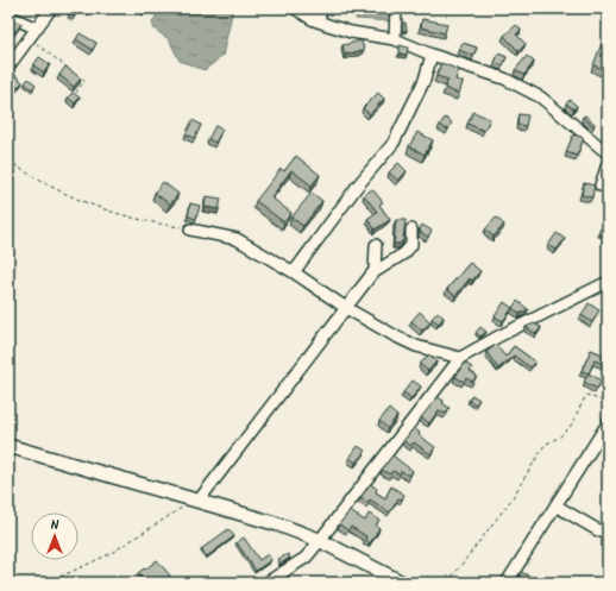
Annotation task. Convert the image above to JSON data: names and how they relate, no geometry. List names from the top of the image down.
{
  "north": "top"
}
